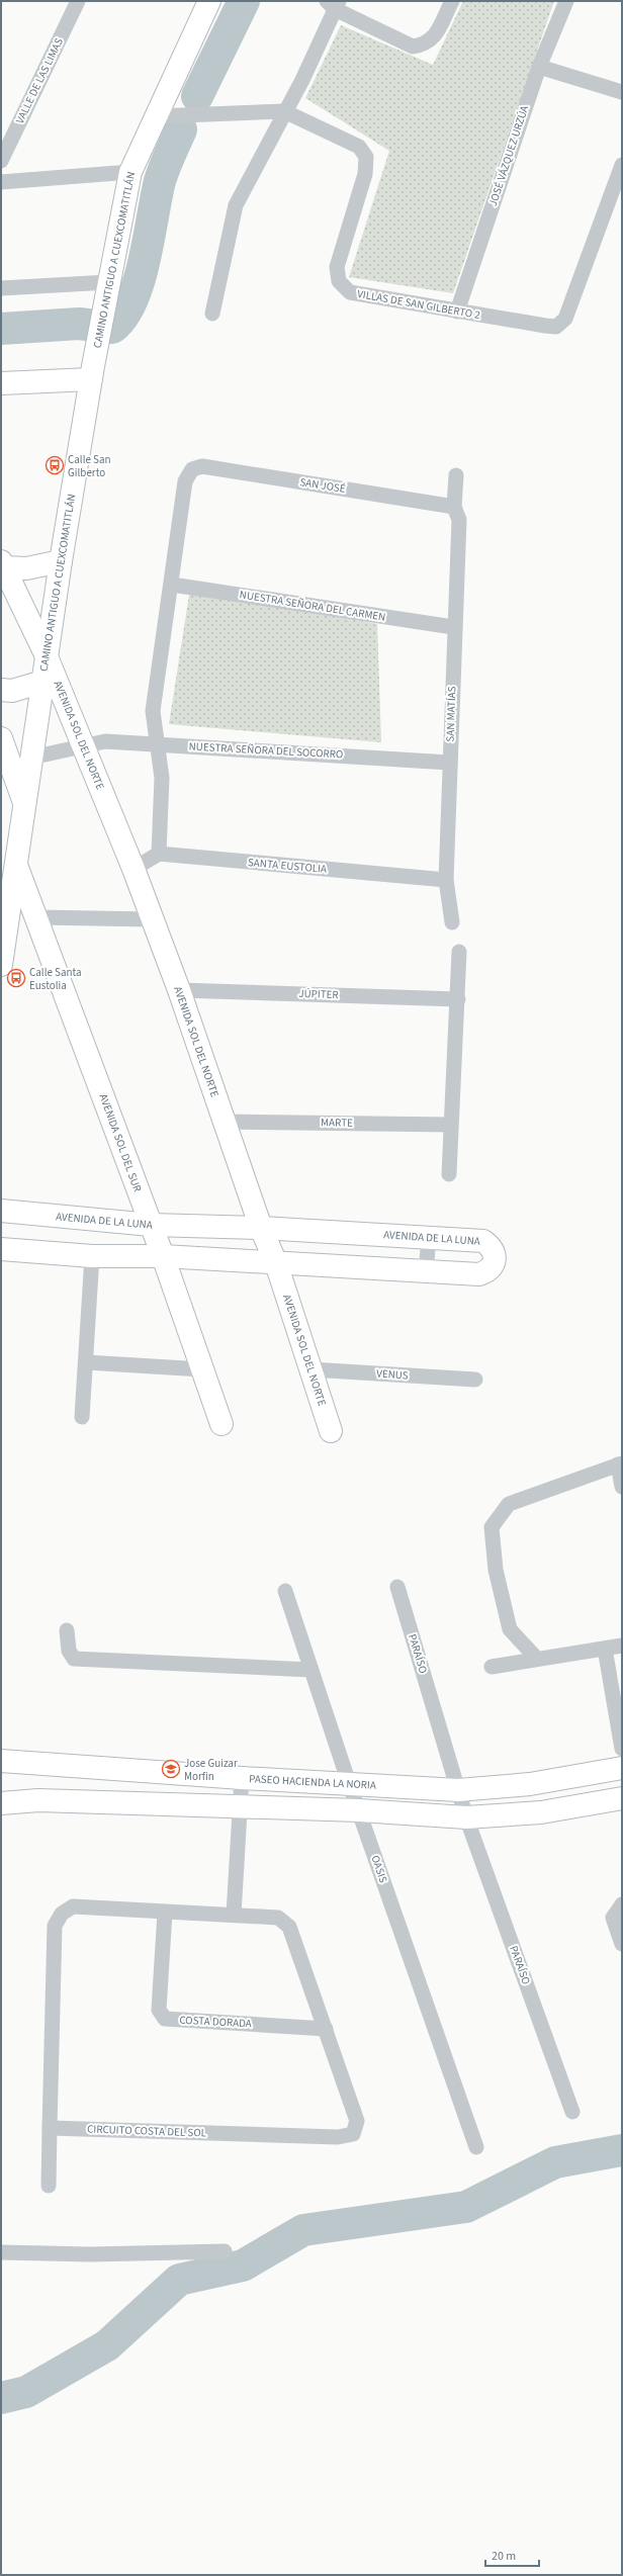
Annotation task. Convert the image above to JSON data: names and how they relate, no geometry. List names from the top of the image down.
{
  "streets": {
    "street": [
      "VALLE DE LAS LIMAS",
      "JOSÉ VÁZQUEZ URZÚA",
      "CAMINO ANTIGUO A CUEXCOMATITLÁN",
      "VILLAS DE SAN GILBERTO 2",
      "SAN JOSÉ",
      "NUESTRA SEÑORA DEL CARMEN",
      "SAN MATÍAS",
      "AVENIDA SOL DEL NORTE",
      "NUESTRA SEÑORA DEL SOCORRO",
      "SANTA EUSTOLIA",
      "JÚPITER",
      "MARTE",
      "AVENIDA SOL DEL SUR",
      "AVENIDA DE LA LUNA",
      "VENUS",
      "PARAÍSO",
      "PASEO HACIENDA LA NORIA",
      "OASIS",
      "COSTA DORADA",
      "CIRCUITO COSTA DEL SOL"
    ]
  },
  "crossings": [
    ["JOSÉ VÁZQUEZ URZÚA", "VILLAS DE SAN GILBERTO 2"],
    ["CAMINO ANTIGUO A CUEXCOMATITLÁN", "VILLAS DE SAN GILBERTO 2"],
    ["CAMINO ANTIGUO A CUEXCOMATITLÁN", "AVENIDA SOL DEL NORTE"],
    ["CAMINO ANTIGUO A CUEXCOMATITLÁN", "NUESTRA SEÑORA DEL SOCORRO"],
    ["CAMINO ANTIGUO A CUEXCOMATITLÁN", "AVENIDA SOL DEL SUR"],
    ["SAN JOSÉ", "NUESTRA SEÑORA DEL CARMEN"],
    ["SAN JOSÉ", "SAN MATÍAS"],
    ["NUESTRA SEÑORA DEL CARMEN", "SAN MATÍAS"],
    ["SAN MATÍAS", "NUESTRA SEÑORA DEL SOCORRO"],
    ["SAN MATÍAS", "SANTA EUSTOLIA"],
    ["AVENIDA SOL DEL NORTE", "NUESTRA SEÑORA DEL SOCORRO"],
    ["AVENIDA SOL DEL NORTE", "JÚPITER"],
    ["AVENIDA SOL DEL NORTE", "MARTE"],
    ["AVENIDA SOL DEL NORTE", "AVENIDA DE LA LUNA"],
    ["AVENIDA SOL DEL NORTE", "VENUS"],
    ["AVENIDA SOL DEL SUR", "AVENIDA DE LA LUNA"],
    ["PARAÍSO", "PASEO HACIENDA LA NORIA"],
    ["PASEO HACIENDA LA NORIA", "OASIS"],
    ["COSTA DORADA", "CIRCUITO COSTA DEL SOL"]
  ],
  "places": {
    "bus stop": ["Calle San Gilberto", "Calle Santa Eustolia"],
    "school or university": ["Jose Guizar Morfin"]
  },
  "scale_bar": "20 m"
}
